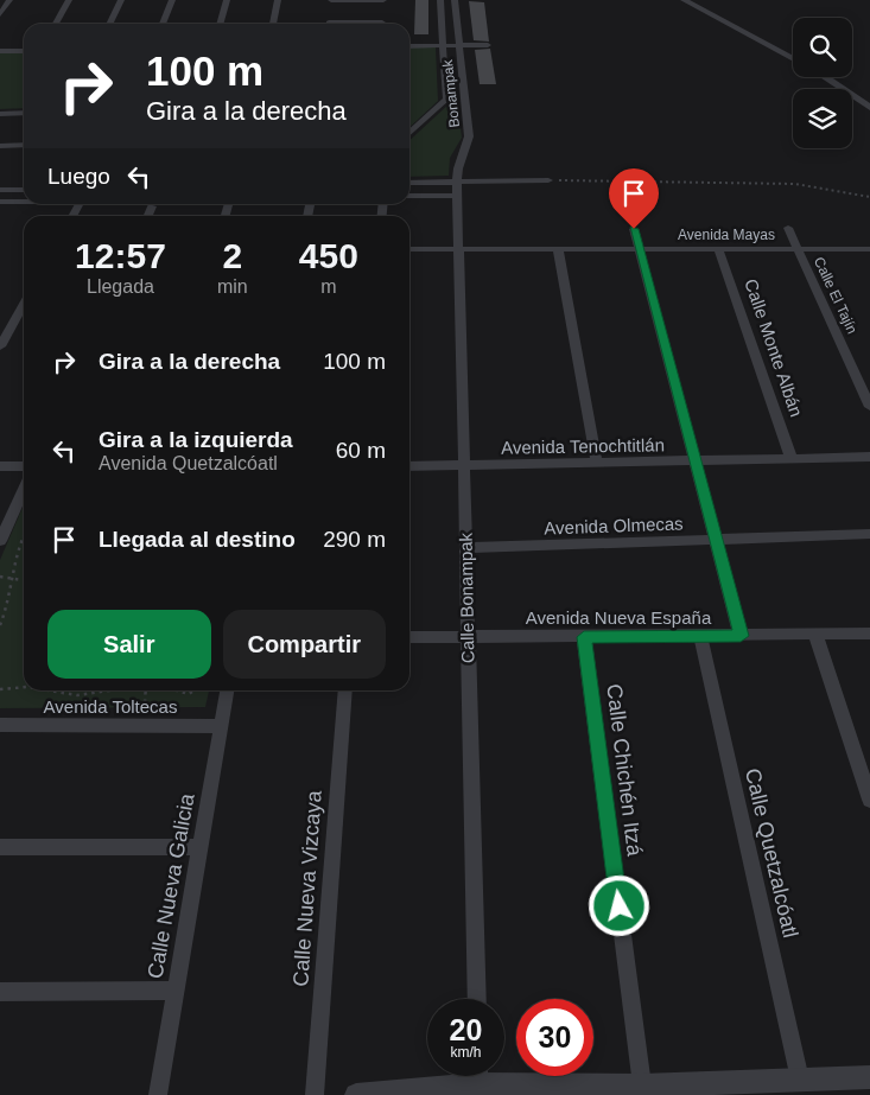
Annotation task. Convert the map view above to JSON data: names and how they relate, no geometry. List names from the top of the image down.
{
  "streets": {
    "street": [
      "Bonampak",
      "Avenida Mayas",
      "Calle El Tajín",
      "Calle Monte Albán",
      "Avenida Tenochtitlán",
      "Avenida Olmecas",
      "Calle Bonampak",
      "Avenida Nueva España",
      "Avenida Toltecas",
      "Calle Chichén Itzá",
      "Calle Quetzalcóatl",
      "Calle Nueva Galicia",
      "Calle Nueva Vizcaya"
    ]
  },
  "crossings": [
    ["Bonampak", "Calle Bonampak"],
    ["Avenida Mayas", "Calle El Tajín"],
    ["Avenida Mayas", "Calle Monte Albán"],
    ["Avenida Mayas", "Calle Bonampak"],
    ["Calle Monte Albán", "Avenida Tenochtitlán"],
    ["Avenida Tenochtitlán", "Calle Bonampak"],
    ["Avenida Olmecas", "Calle Bonampak"],
    ["Calle Bonampak", "Avenida Nueva España"],
    ["Avenida Nueva España", "Calle Chichén Itzá"],
    ["Avenida Nueva España", "Calle Quetzalcóatl"],
    ["Avenida Toltecas", "Calle Nueva Galicia"]
  ],
  "page": {
    "turn": ["100 m", "Gira a la derecha"],
    "then": "Luego",
    "eta": [
      "12:57",
      "Llegada",
      "2",
      "min",
      "450",
      "m"
    ],
    "list": [
      {
        "name": "Gira a la derecha",
        "value": "100 m"
      },
      {
        "name": "Gira a la izquierda",
        "note": "Avenida Quetzalcóatl",
        "value": "60 m"
      },
      {
        "name": "Llegada al destino",
        "value": "290 m"
      }
    ],
    "buttons": ["Salir", "Compartir"],
    "speed": "20 km/h",
    "limit": "30"
  }
}
